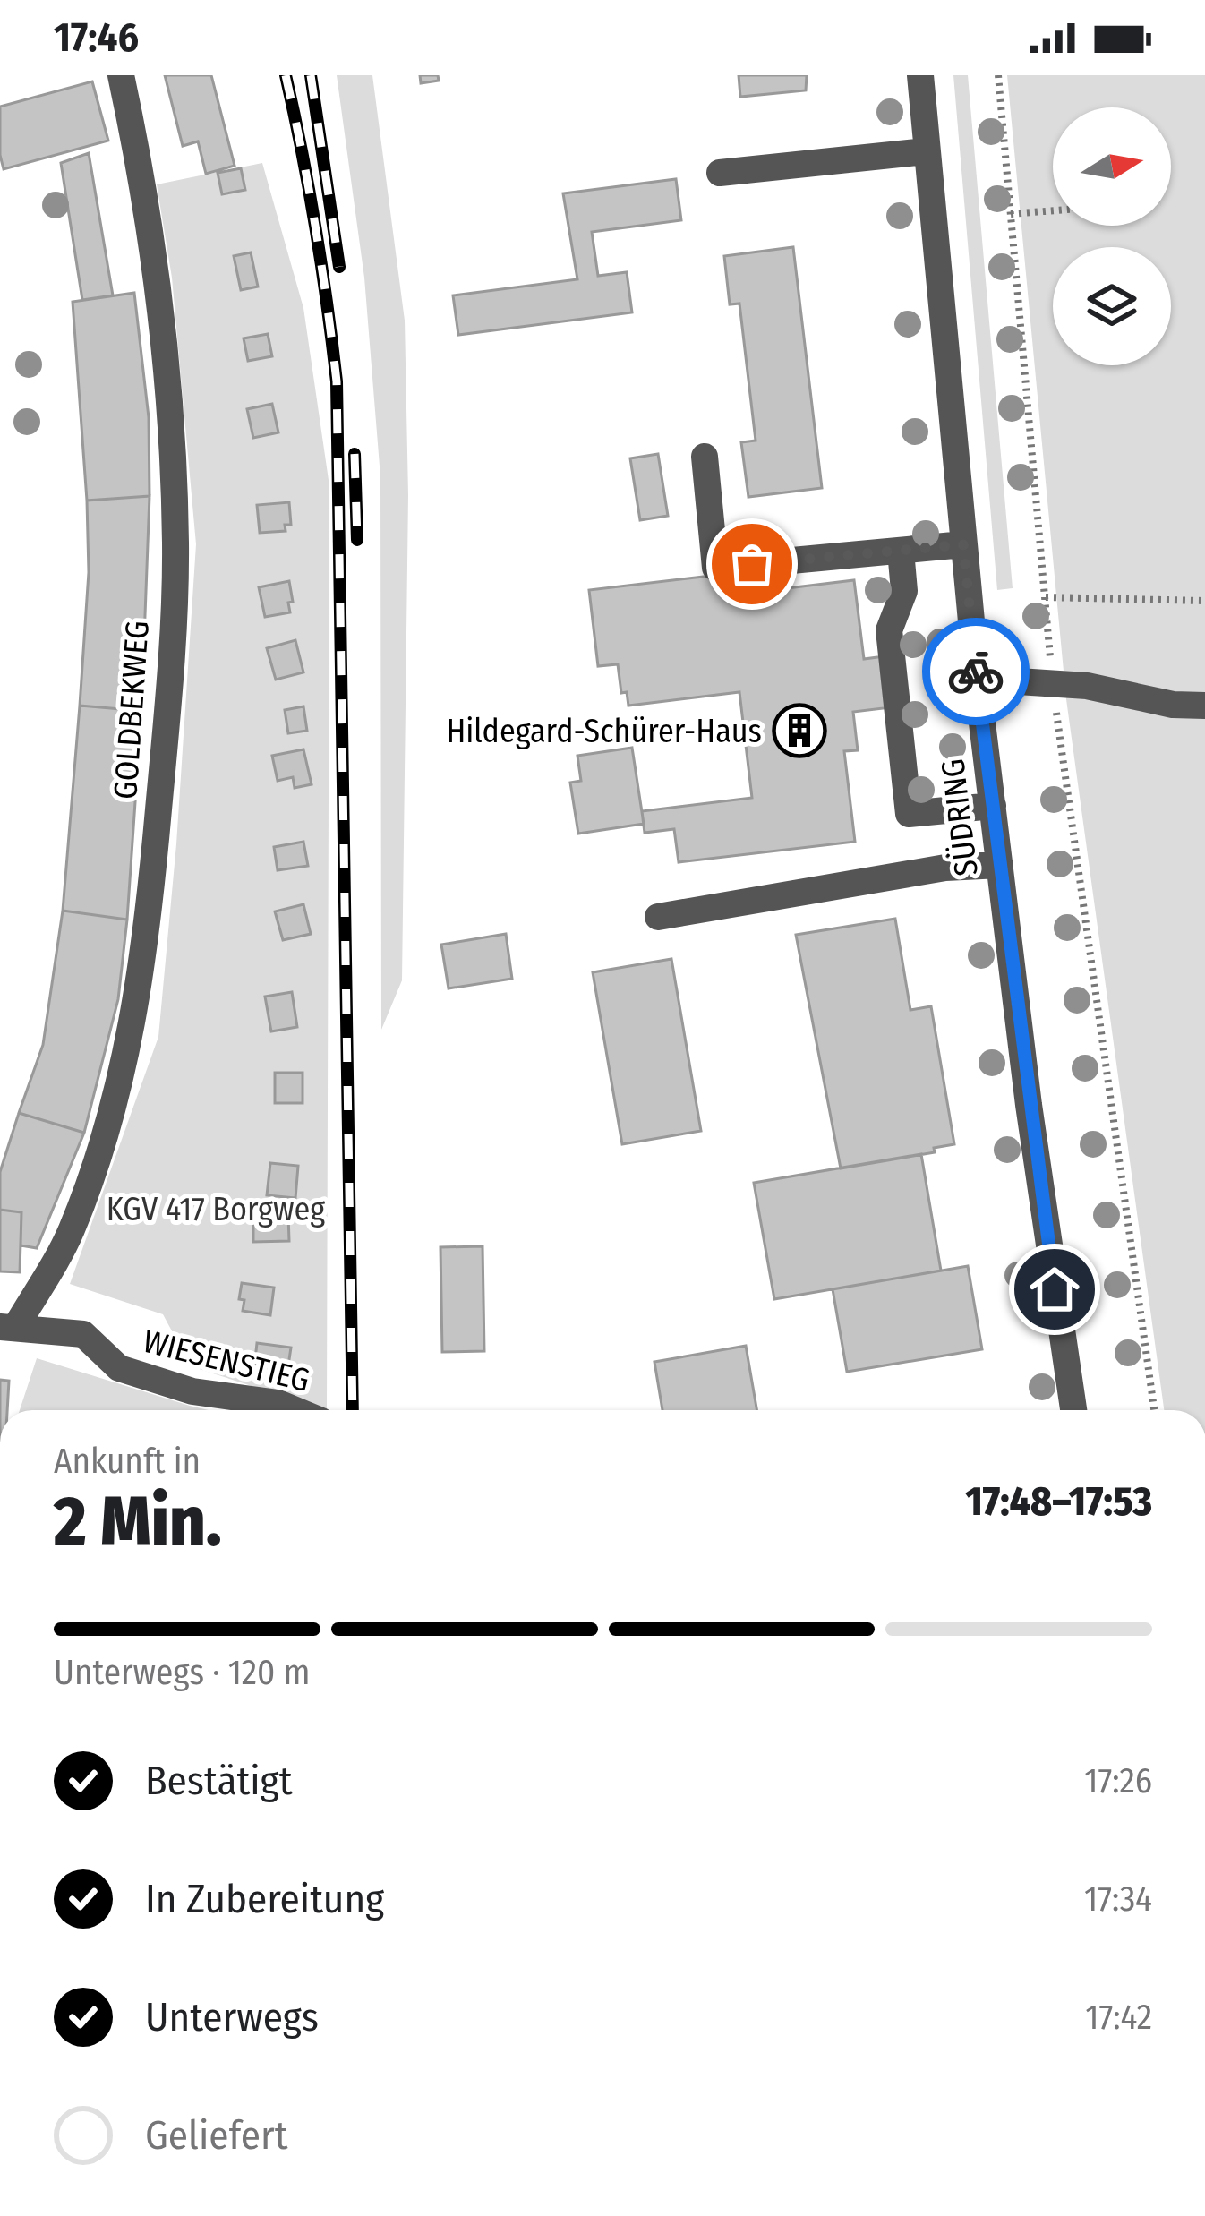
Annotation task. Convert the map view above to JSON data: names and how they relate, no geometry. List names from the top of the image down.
{
  "streets": {
    "street": ["GOLDBEKWEG", "SÜDRING", "WIESENSTIEG"]
  },
  "crossings": [
    ["GOLDBEKWEG", "WIESENSTIEG"]
  ],
  "parks": ["KGV 417 Borgweg"],
  "places": {
    "building": ["Hildegard-Schürer-Haus"]
  },
  "north": "right",
  "page": {
    "status": "17:46",
    "heading": ["2 Min.", "Ankunft in", "17:48–17:53"],
    "bar": "Unterwegs · 120 m",
    "list": [
      ["Bestätigt", "17:26"],
      ["In Zubereitung", "17:34"],
      ["Unterwegs", "17:42"],
      "Geliefert"
    ]
  }
}
